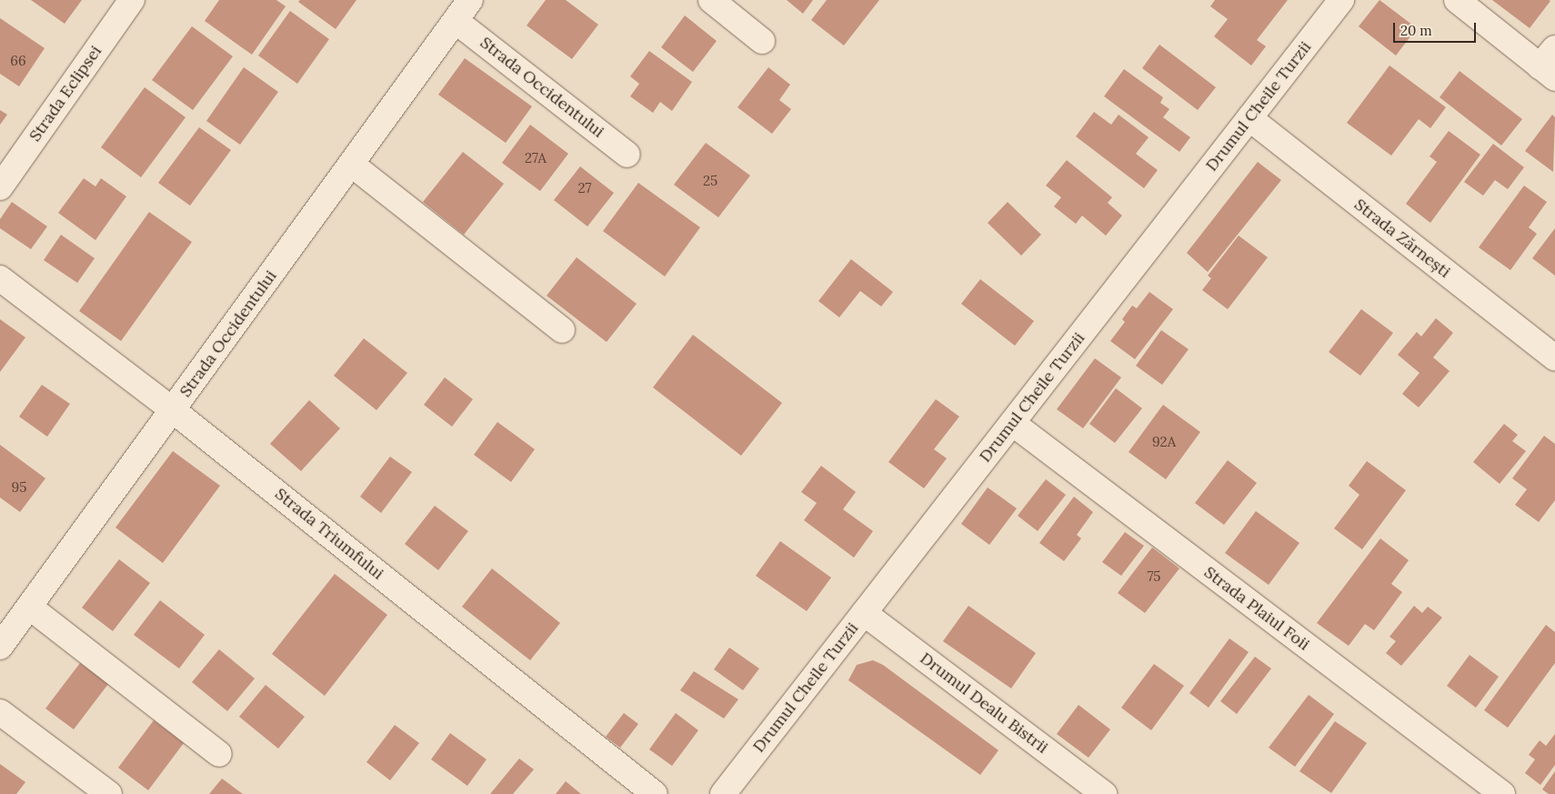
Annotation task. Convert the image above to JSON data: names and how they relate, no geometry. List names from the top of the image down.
{
  "streets": {
    "street": [
      "Strada Occidentului",
      "Strada Eclipsei",
      "Drumul Cheile Turzii",
      "Strada Zărnești",
      "Strada Triumfului",
      "Strada Plaiul Foii",
      "Drumul Dealu Bistrii"
    ]
  },
  "crossings": [
    ["Strada Occidentului", "Strada Triumfului"],
    ["Drumul Cheile Turzii", "Strada Zărnești"],
    ["Drumul Cheile Turzii", "Strada Plaiul Foii"],
    ["Drumul Cheile Turzii", "Drumul Dealu Bistrii"]
  ],
  "house_numbers": [
    "66",
    "27A",
    "25",
    "27",
    "92A",
    "95",
    "75"
  ],
  "scale_bar": "20 m"
}
